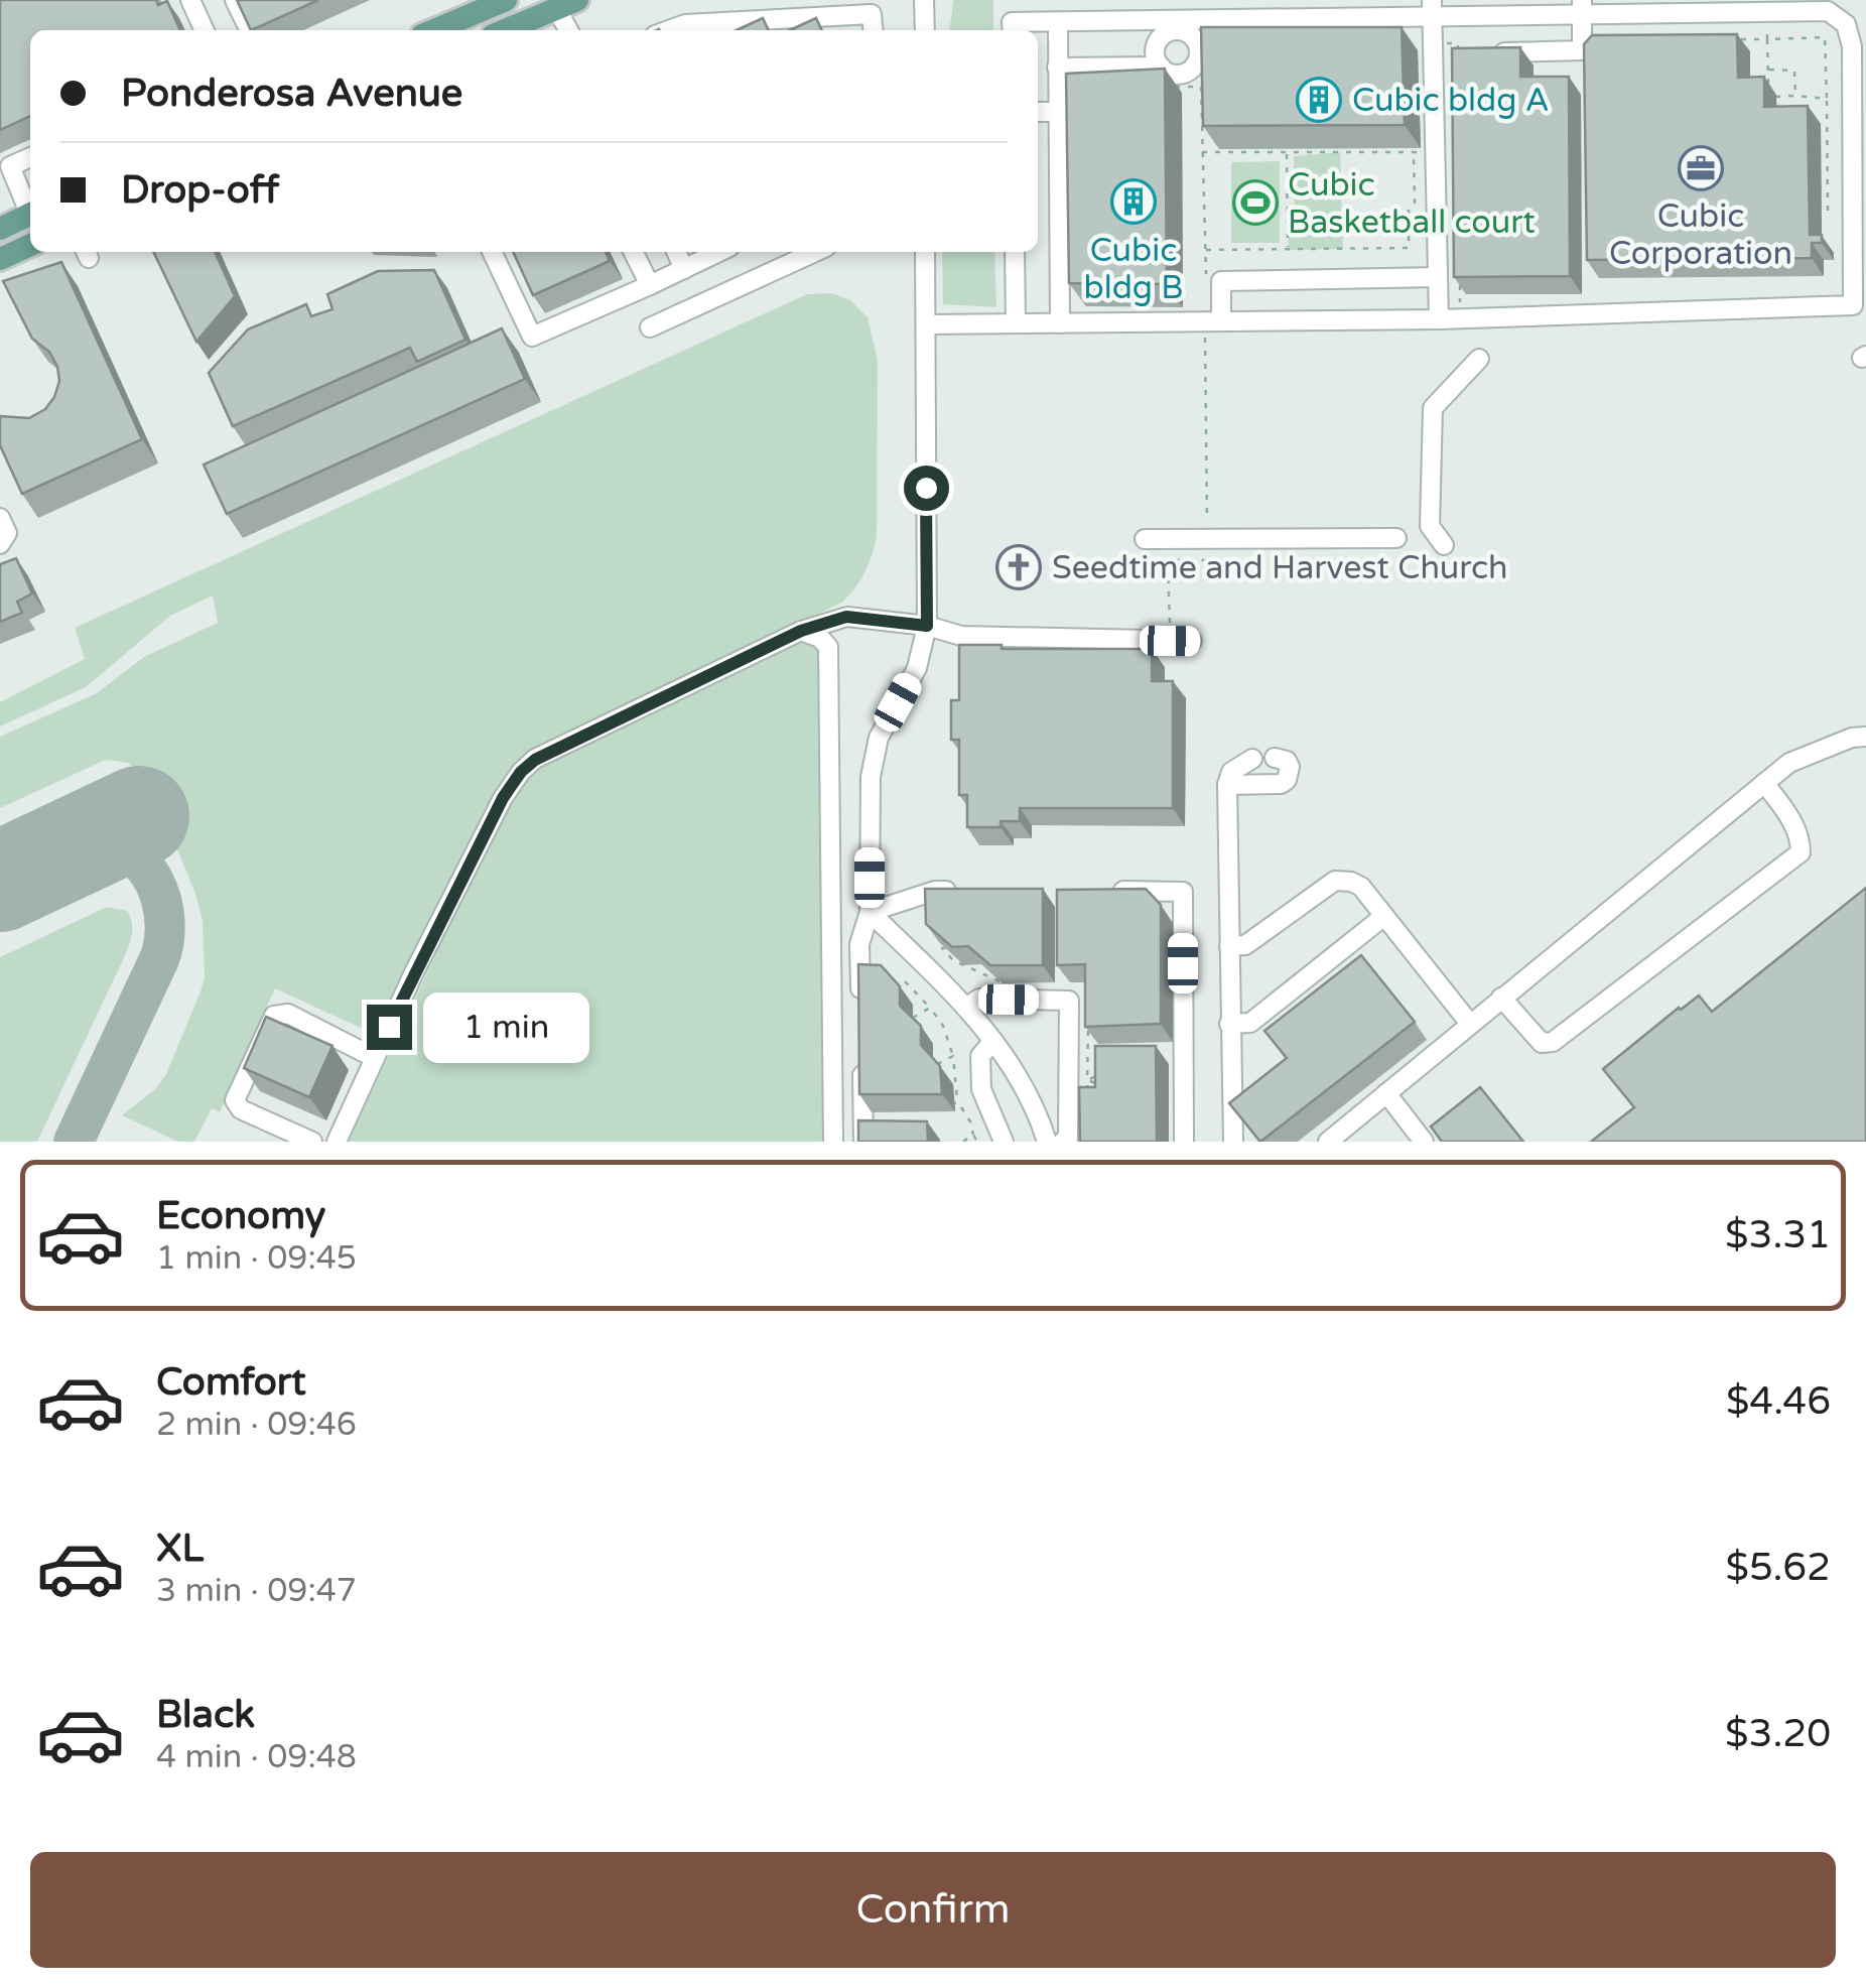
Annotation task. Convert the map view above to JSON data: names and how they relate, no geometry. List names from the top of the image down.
{
  "places": {
    "building": ["Cubic bldg A", "Cubic bldg B"],
    "office": ["Cubic Corporation"],
    "sports": ["Cubic Basketball court"],
    "church": ["Seedtime and Harvest Church"]
  },
  "page": {
    "banner": ["Ponderosa Avenue", "Drop-off"],
    "bubble": "1 min",
    "list": [
      {
        "name": "Economy",
        "note": "1 min · 09:45",
        "value": "$3.31"
      },
      {
        "name": "Comfort",
        "note": "2 min · 09:46",
        "value": "$4.46"
      },
      {
        "name": "XL",
        "note": "3 min · 09:47",
        "value": "$5.62"
      },
      {
        "name": "Black",
        "note": "4 min · 09:48",
        "value": "$3.20"
      }
    ],
    "buttons": "Confirm"
  }
}
